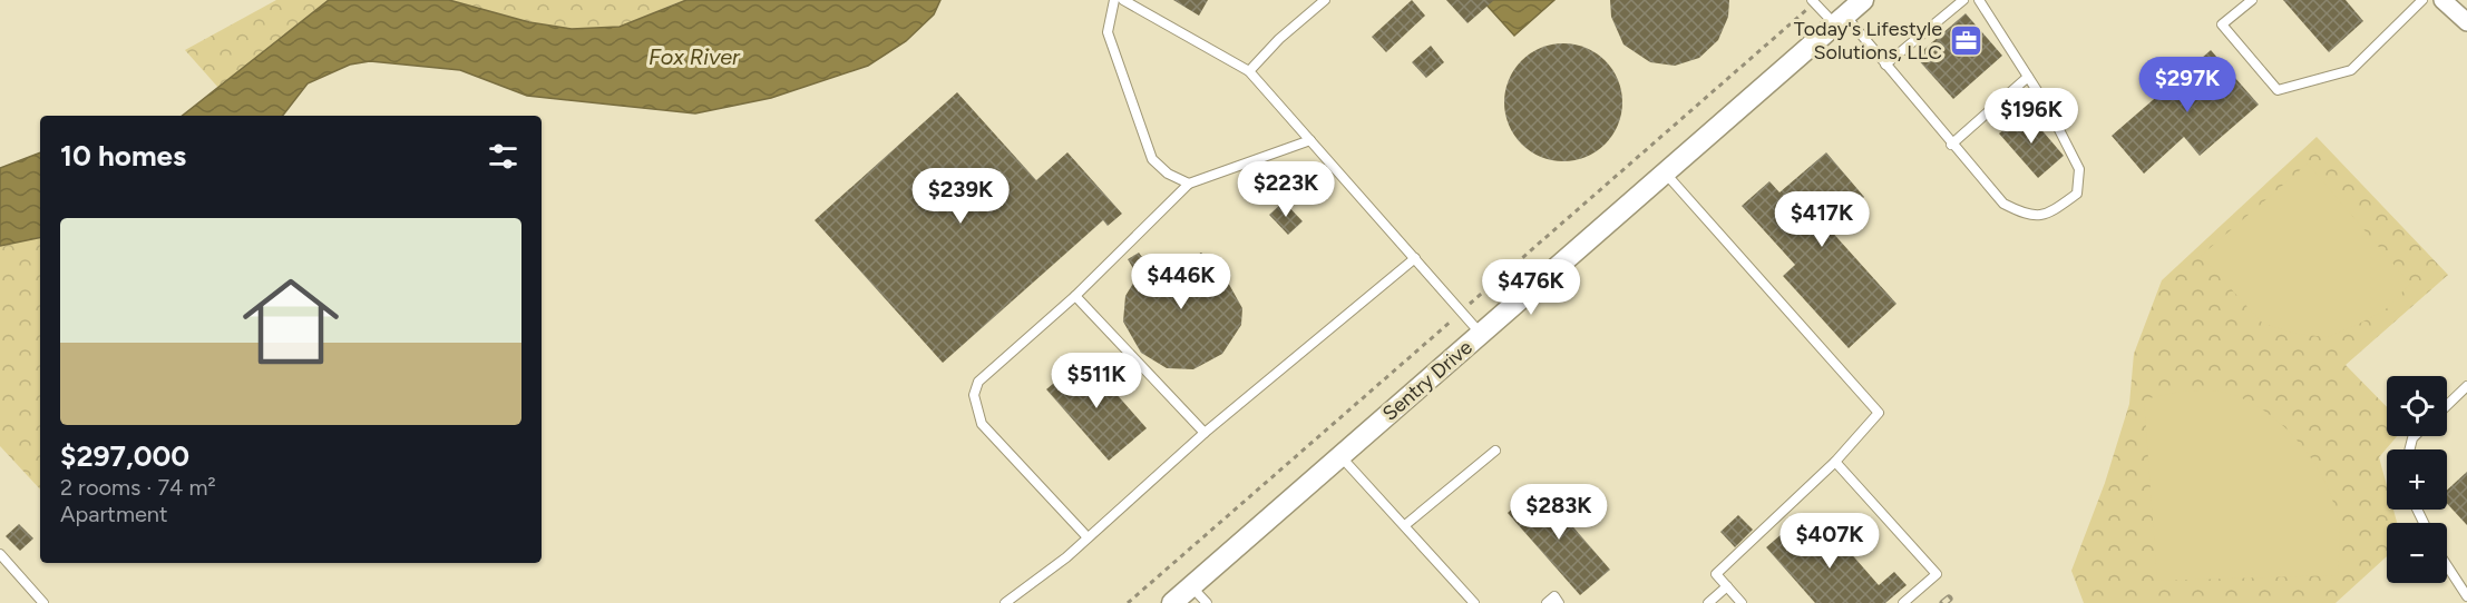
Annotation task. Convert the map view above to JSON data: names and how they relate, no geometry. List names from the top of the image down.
{
  "streets": {
    "street": ["Sentry Drive"]
  },
  "water": ["Fox River"],
  "places": {
    "office": ["Today's Lifestyle Solutions, LLC"]
  },
  "page": {
    "price": [
      "$297K",
      "$196K",
      "$223K",
      "$239K",
      "$417K",
      "$446K",
      "$476K",
      "$511K",
      "$283K",
      "$407K"
    ],
    "heading": "10 homes",
    "list": [
      {
        "name": "$297,000",
        "note": "2 rooms · 74 m² · Apartment"
      }
    ],
    "map_buttons": ["+", "−"]
  }
}
